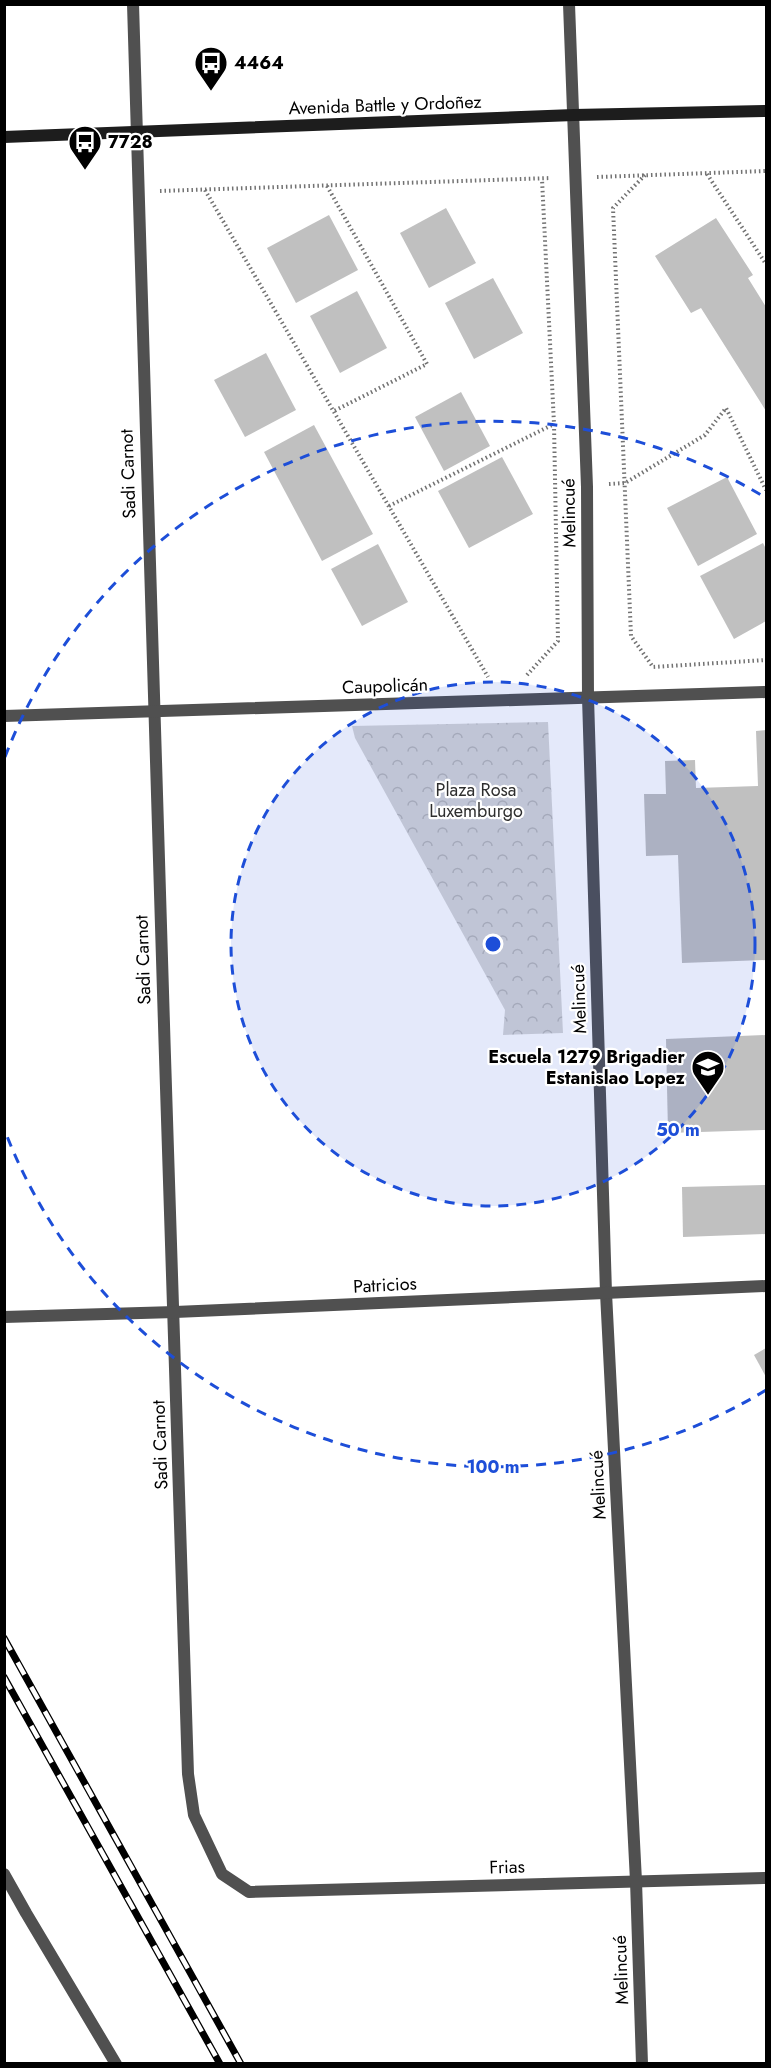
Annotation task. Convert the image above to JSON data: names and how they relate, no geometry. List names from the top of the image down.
{
  "streets": {
    "main road": ["Avenida Battle y Ordoñez"],
    "street": [
      "Sadi Carnot",
      "Melincué",
      "Caupolicán",
      "Patricios",
      "Frias"
    ]
  },
  "crossings": [
    ["Avenida Battle y Ordoñez", "Sadi Carnot"],
    ["Avenida Battle y Ordoñez", "Melincué"],
    ["Sadi Carnot", "Caupolicán"],
    ["Sadi Carnot", "Patricios"],
    ["Sadi Carnot", "Frias"],
    ["Melincué", "Caupolicán"],
    ["Melincué", "Patricios"],
    ["Melincué", "Frias"]
  ],
  "parks": ["Plaza Rosa Luxemburgo"],
  "places": {
    "bus stop": ["4464", "7728"],
    "school or university": ["Escuela 1279 Brigadier Estanislao Lopez"]
  },
  "rings": ["50 m", "100 m"]
}
